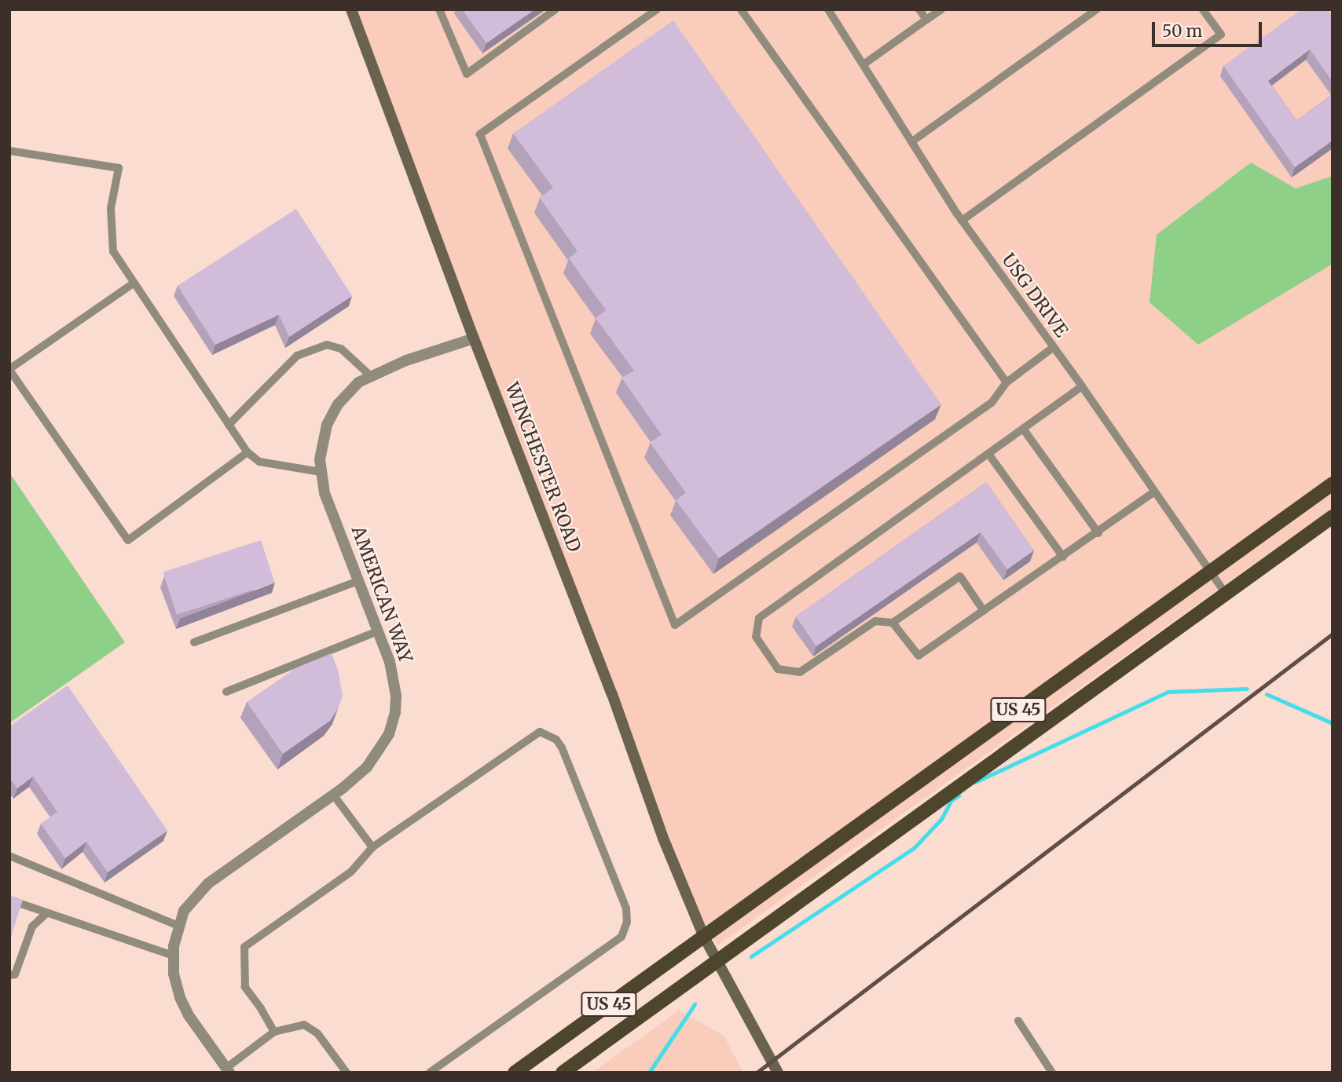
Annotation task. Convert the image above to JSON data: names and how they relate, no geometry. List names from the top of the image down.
{
  "streets": {
    "main road": ["WINCHESTER ROAD", "US 45"],
    "street": ["AMERICAN WAY"],
    "lane": ["USG DRIVE"]
  },
  "crossings": [
    ["USG DRIVE", "US 45"],
    ["WINCHESTER ROAD", "AMERICAN WAY"],
    ["WINCHESTER ROAD", "US 45"]
  ],
  "scale_bar": "50 m"
}
